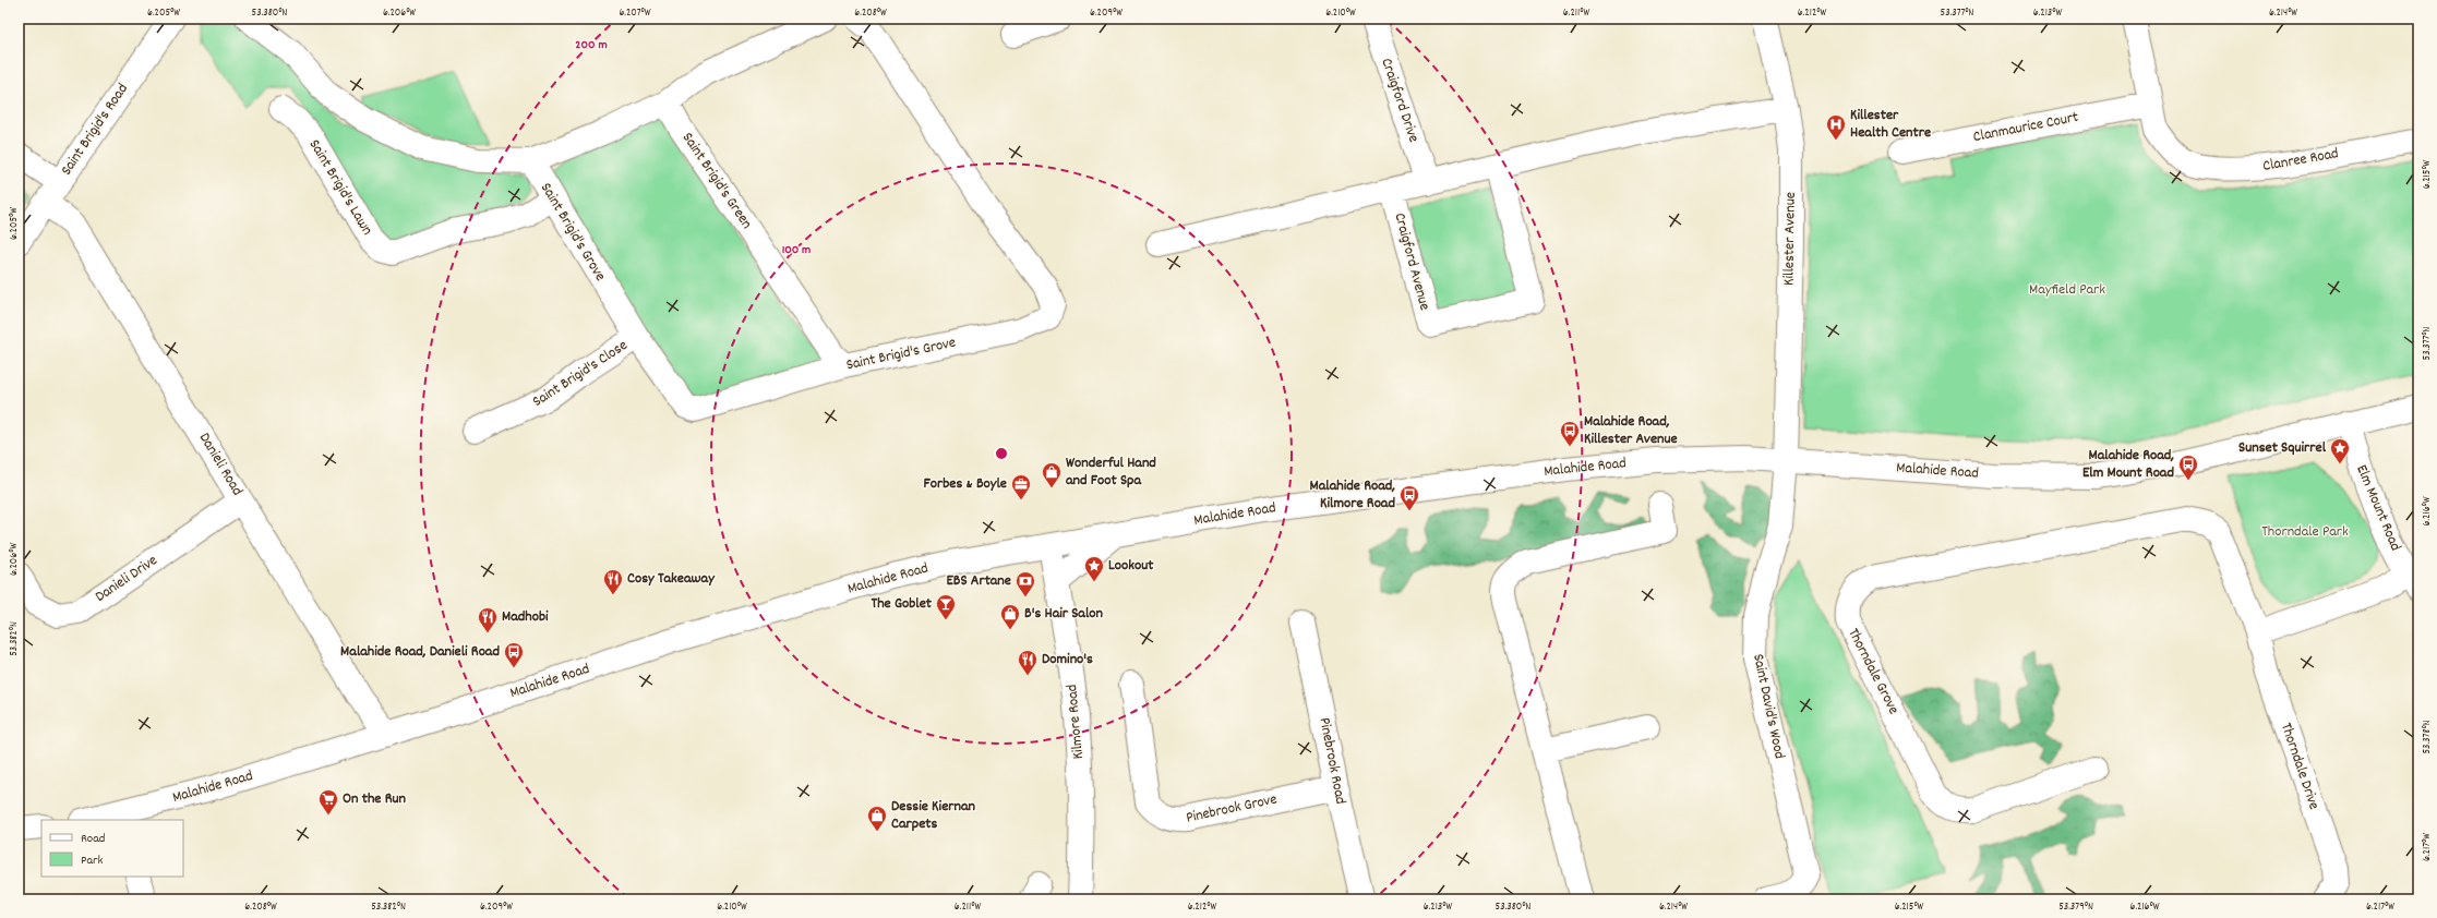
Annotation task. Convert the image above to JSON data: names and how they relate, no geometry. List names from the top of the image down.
{
  "streets": {
    "street": [
      "Craigford Drive",
      "Clanmaurice Court",
      "Saint Brigid's Road",
      "Clanree Road",
      "Saint Brigid's Green",
      "Saint Brigid's Lawn",
      "Saint Brigid's Grove",
      "Killester Avenue",
      "Craigford Avenue",
      "Saint Brigid's Close",
      "Danieli Road",
      "Malahide Road",
      "Elm Mount Road",
      "Danieli Drive",
      "Thorndale Grove",
      "Saint David's Wood",
      "Kilmore Road",
      "Pinebrook Road",
      "Thorndale Drive",
      "Pinebrook Grove"
    ]
  },
  "crossings": [
    ["Clanmaurice Court", "Clanree Road"],
    ["Saint Brigid's Road", "Danieli Road"],
    ["Saint Brigid's Green", "Saint Brigid's Grove"],
    ["Saint Brigid's Lawn", "Saint Brigid's Grove"],
    ["Saint Brigid's Grove", "Saint Brigid's Close"],
    ["Killester Avenue", "Malahide Road"],
    ["Killester Avenue", "Saint David's Wood"],
    ["Danieli Road", "Malahide Road"],
    ["Danieli Road", "Danieli Drive"],
    ["Malahide Road", "Elm Mount Road"],
    ["Malahide Road", "Saint David's Wood"],
    ["Malahide Road", "Kilmore Road"],
    ["Thorndale Grove", "Thorndale Drive"],
    ["Pinebrook Road", "Pinebrook Grove"]
  ],
  "parks": ["Mayfield Park", "Thorndale Park"],
  "places": {
    "hospital": ["Killester Health Centre"],
    "bus stop": [
      "Malahide Road, Killester Avenue",
      "Malahide Road, Elm Mount Road",
      "Malahide Road, Kilmore Road",
      "Malahide Road, Danieli Road"
    ],
    "place": ["Sunset Squirrel", "Lookout"],
    "shop": ["Wonderful Hand and Foot Spa", "B's Hair Salon", "Dessie Kiernan Carpets"],
    "office": ["Forbes & Boyle"],
    "restaurant": ["Cosy Takeaway", "Madhobi", "Domino's"],
    "bank": ["EBS Artane"],
    "bar": ["The Goblet"],
    "supermarket": ["On the Run"]
  },
  "legend": ["Road", "Park"],
  "coordinates": [
    "6.205°W",
    "53.380°N",
    "6.206°W",
    "6.207°W",
    "6.208°W",
    "6.209°W",
    "6.210°W",
    "6.211°W",
    "6.212°W",
    "53.377°N",
    "6.213°W",
    "6.214°W",
    "6.215°W",
    "6.216°W",
    "53.382°N",
    "53.378°N",
    "6.217°W",
    "53.379°N"
  ],
  "rings": ["200 m", "100 m"]
}
